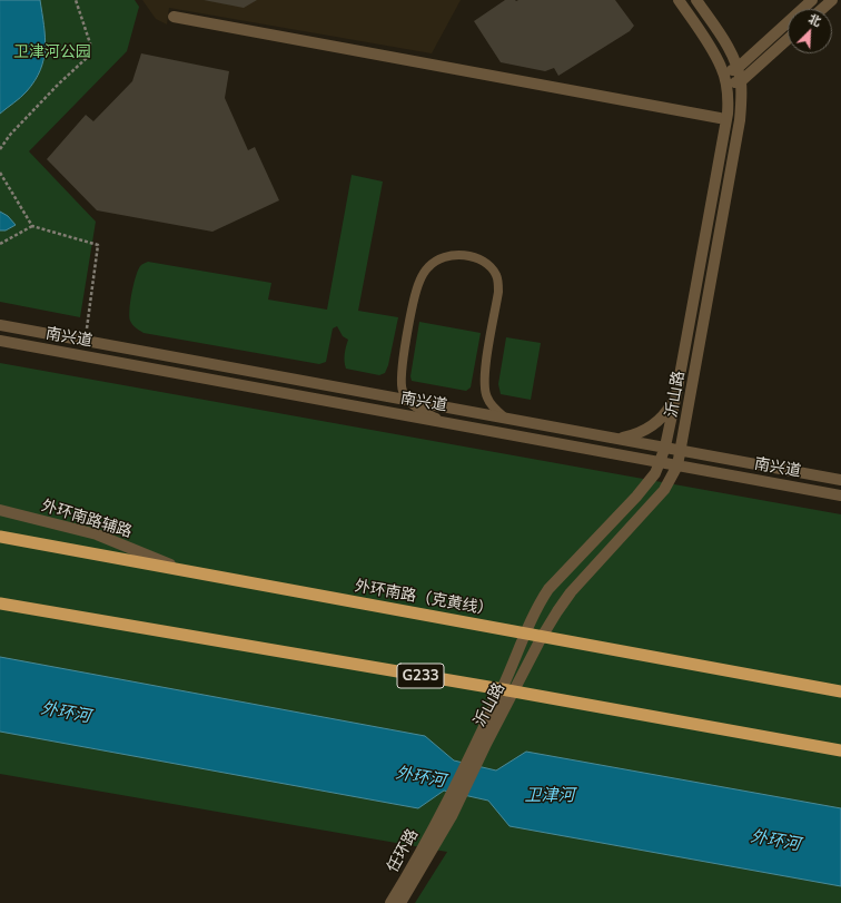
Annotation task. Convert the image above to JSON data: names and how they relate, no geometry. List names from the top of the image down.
{
  "streets": {
    "highway": ["外环南路（克黄线）", "G233"],
    "street": [
      "南兴道",
      "沂山路",
      "外环南路辅路",
      "任环路"
    ]
  },
  "crossings": [
    ["南兴道", "沂山路"],
    ["沂山路", "外环南路（克黄线）"],
    ["沂山路", "G233"],
    ["外环南路辅路", "外环南路（克黄线）"]
  ],
  "water": ["外环河", "卫津河"],
  "parks": ["卫津河公园"],
  "north": "top right"
}
